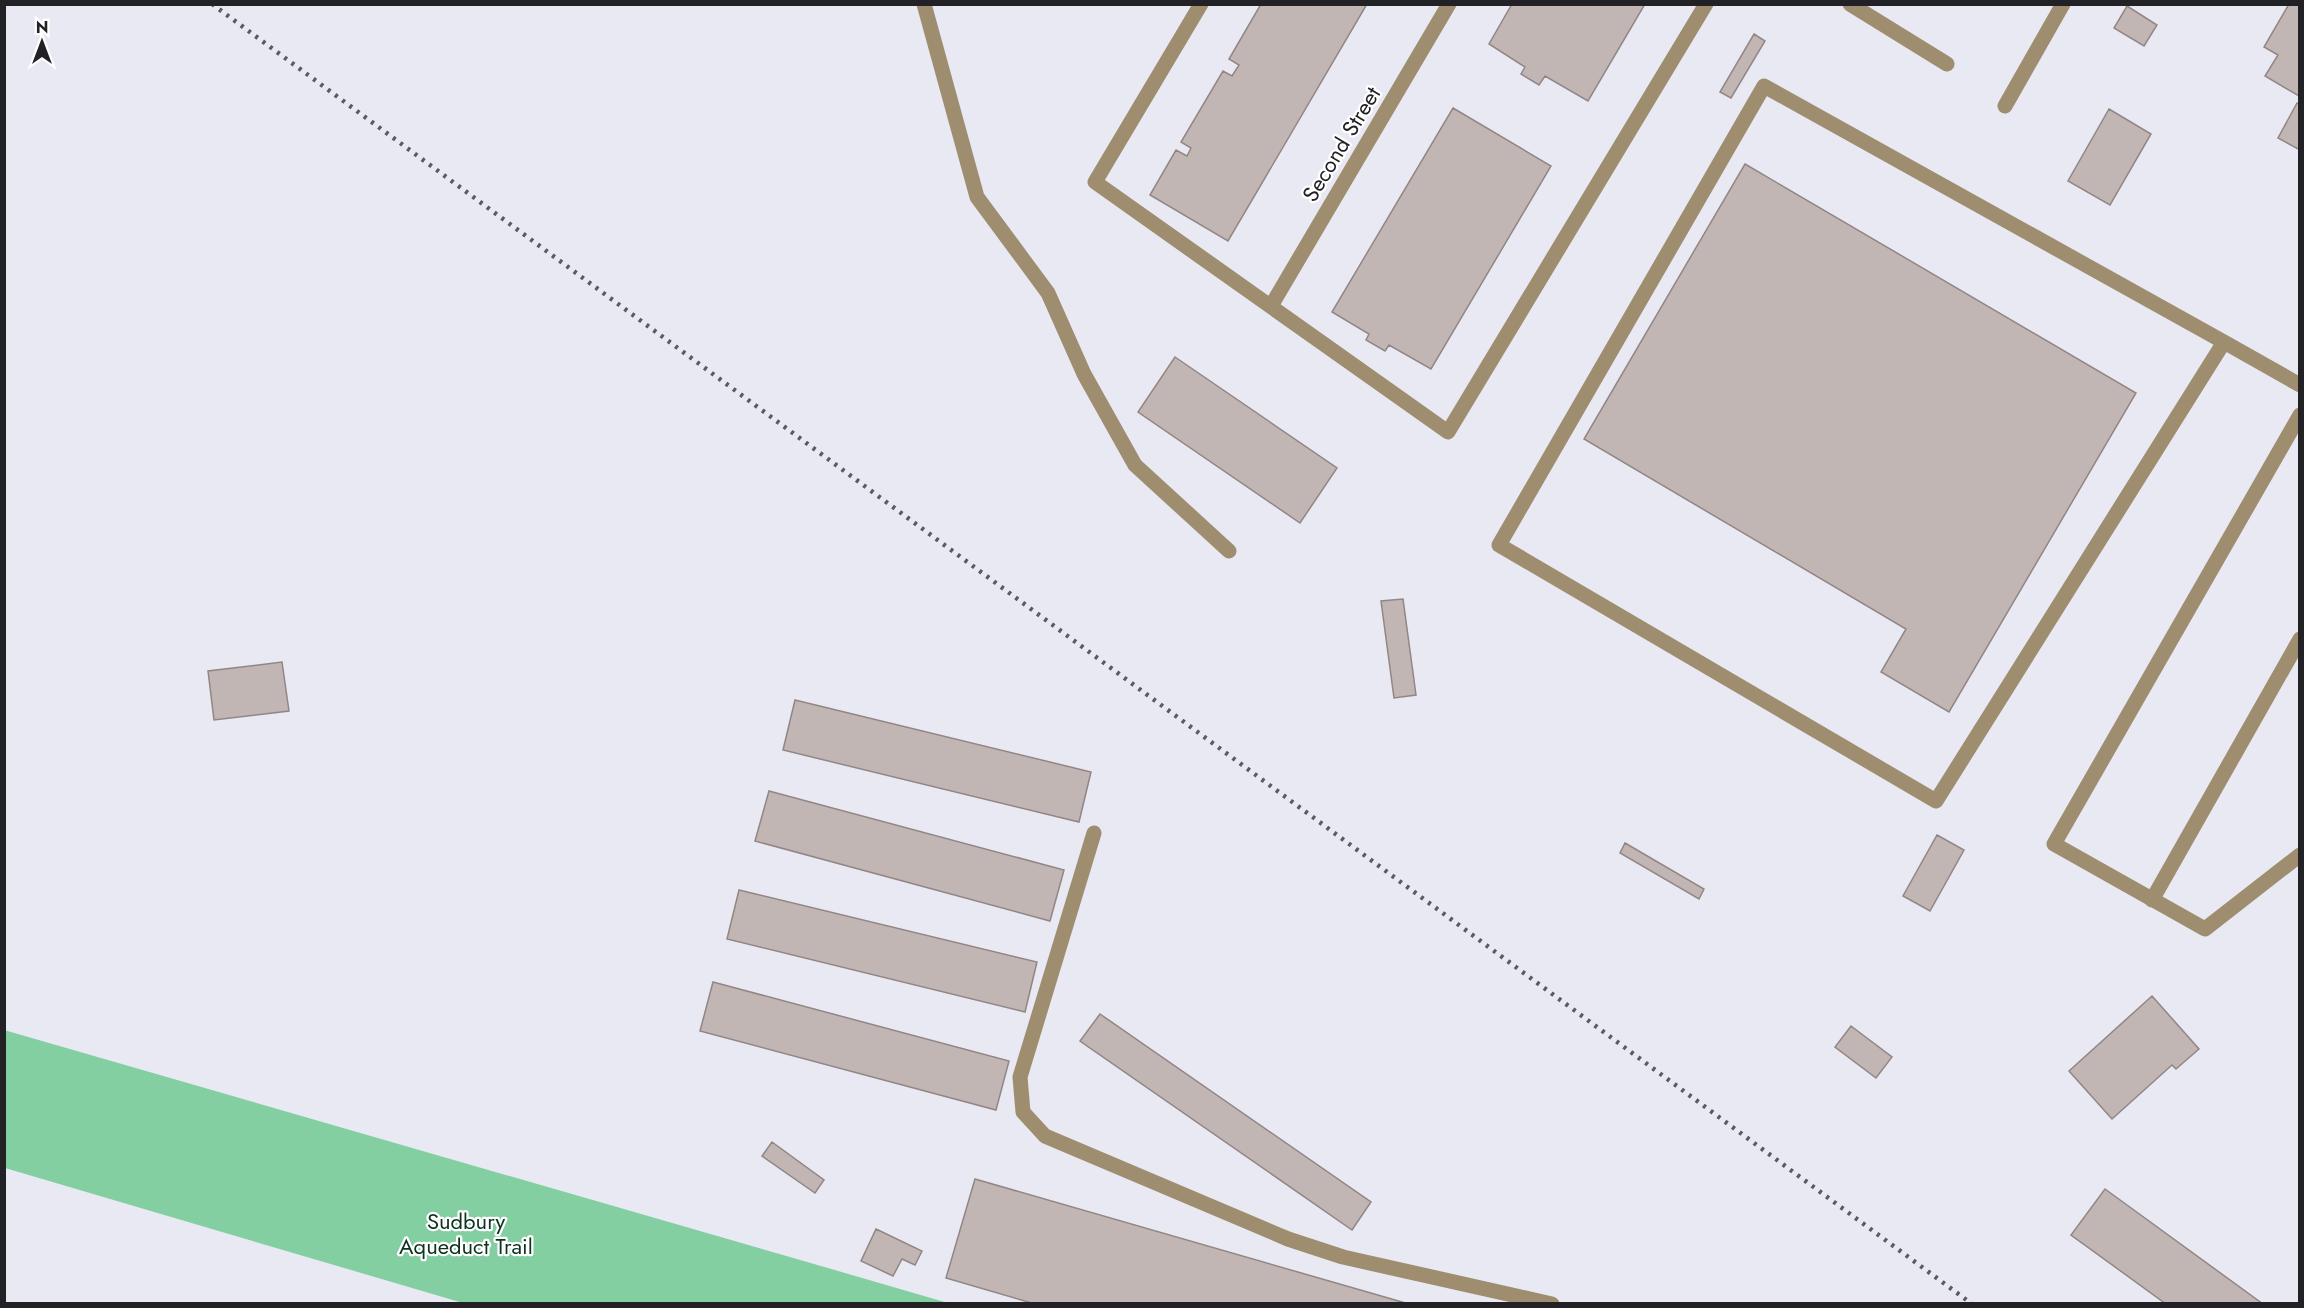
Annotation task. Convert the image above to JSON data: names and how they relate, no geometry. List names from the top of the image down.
{
  "streets": {
    "street": ["Second Street"]
  },
  "parks": ["Sudbury Aqueduct Trail"],
  "north": "top"
}
